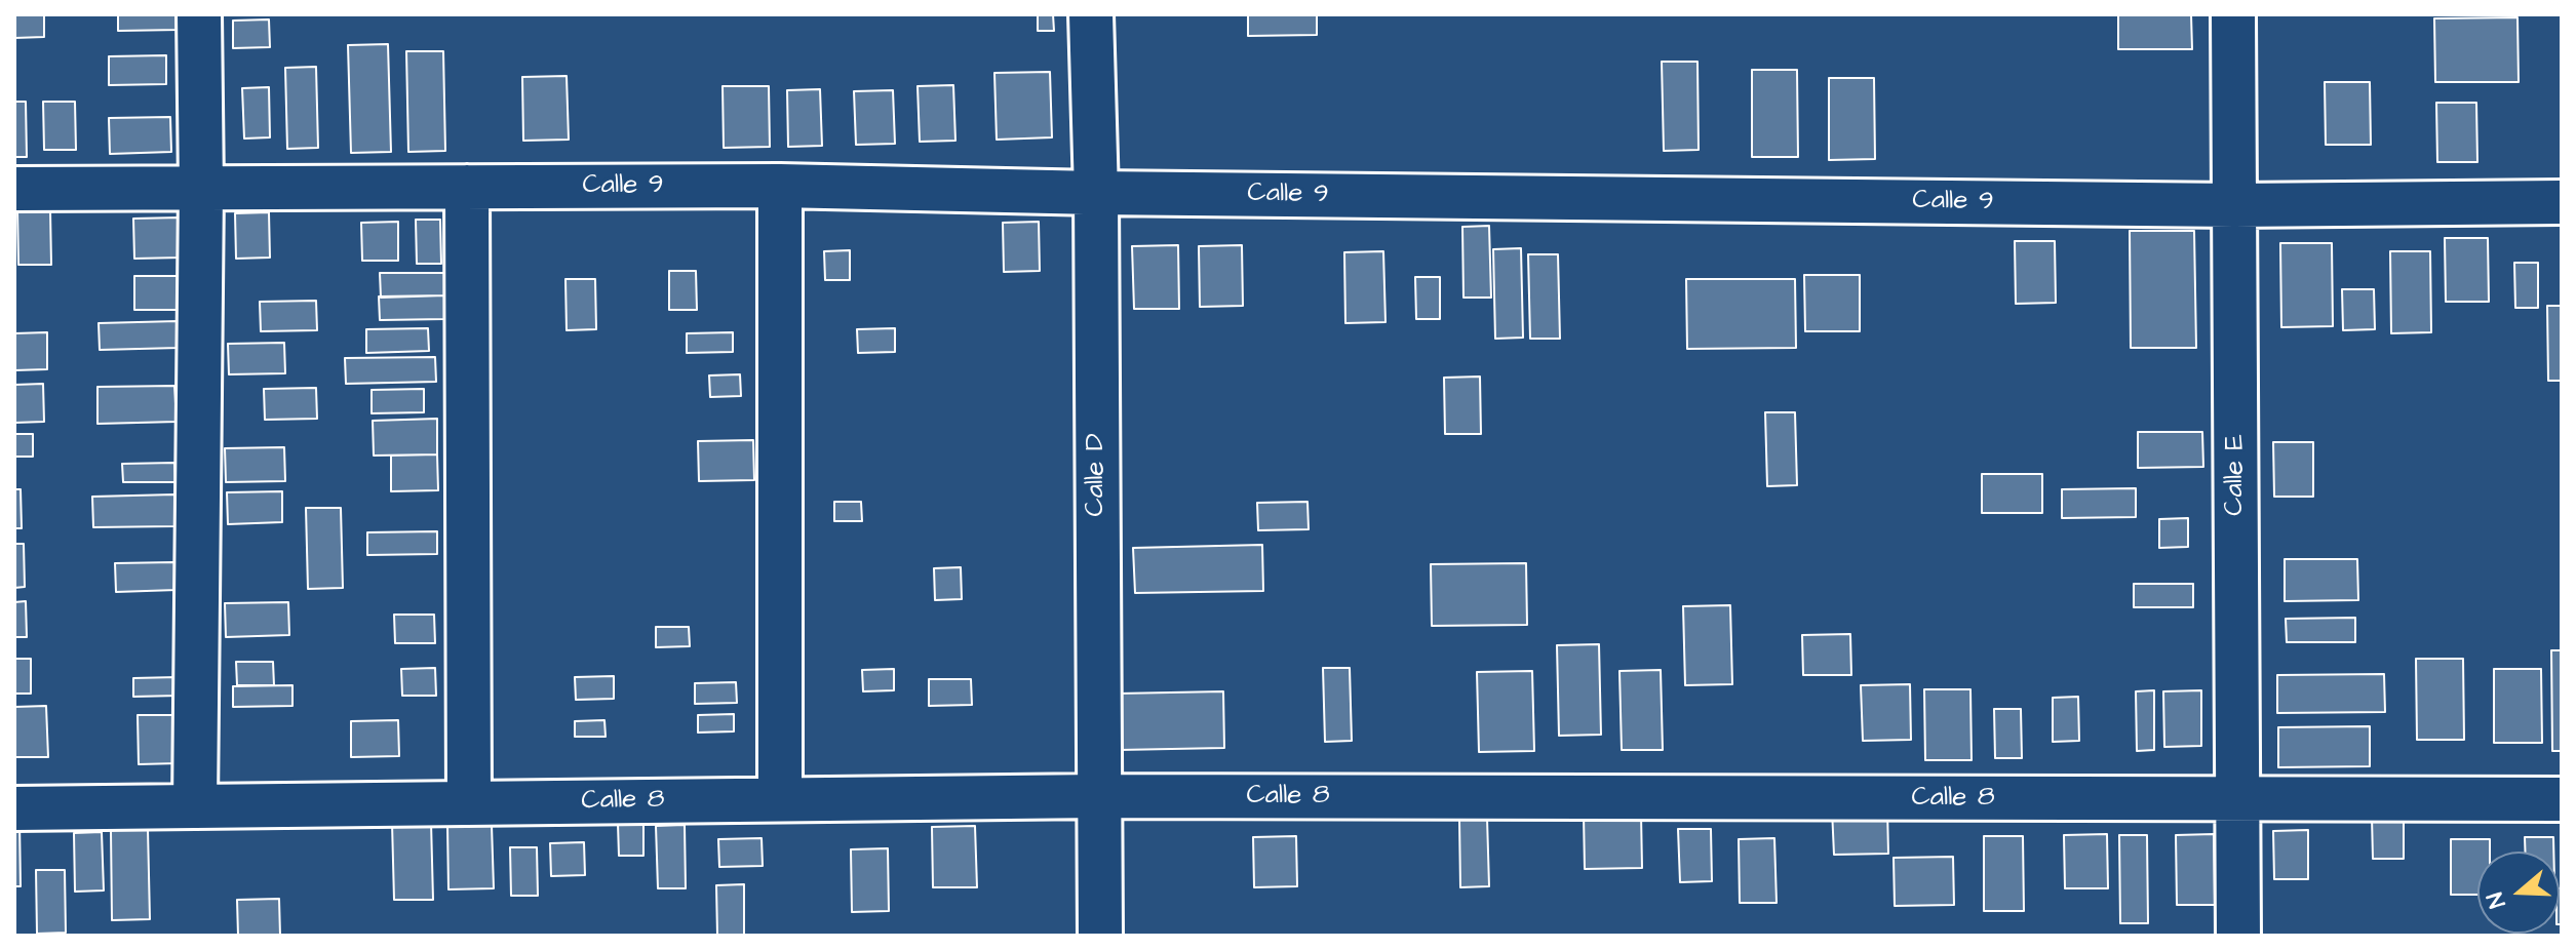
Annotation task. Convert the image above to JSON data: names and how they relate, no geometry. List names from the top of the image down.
{
  "streets": {
    "street": [
      "Calle 9",
      "Calle D",
      "Calle E",
      "Calle 8"
    ]
  },
  "crossings": [
    ["Calle 9", "Calle D"],
    ["Calle 9", "Calle E"],
    ["Calle D", "Calle 8"],
    ["Calle E", "Calle 8"]
  ],
  "north": "left"
}
